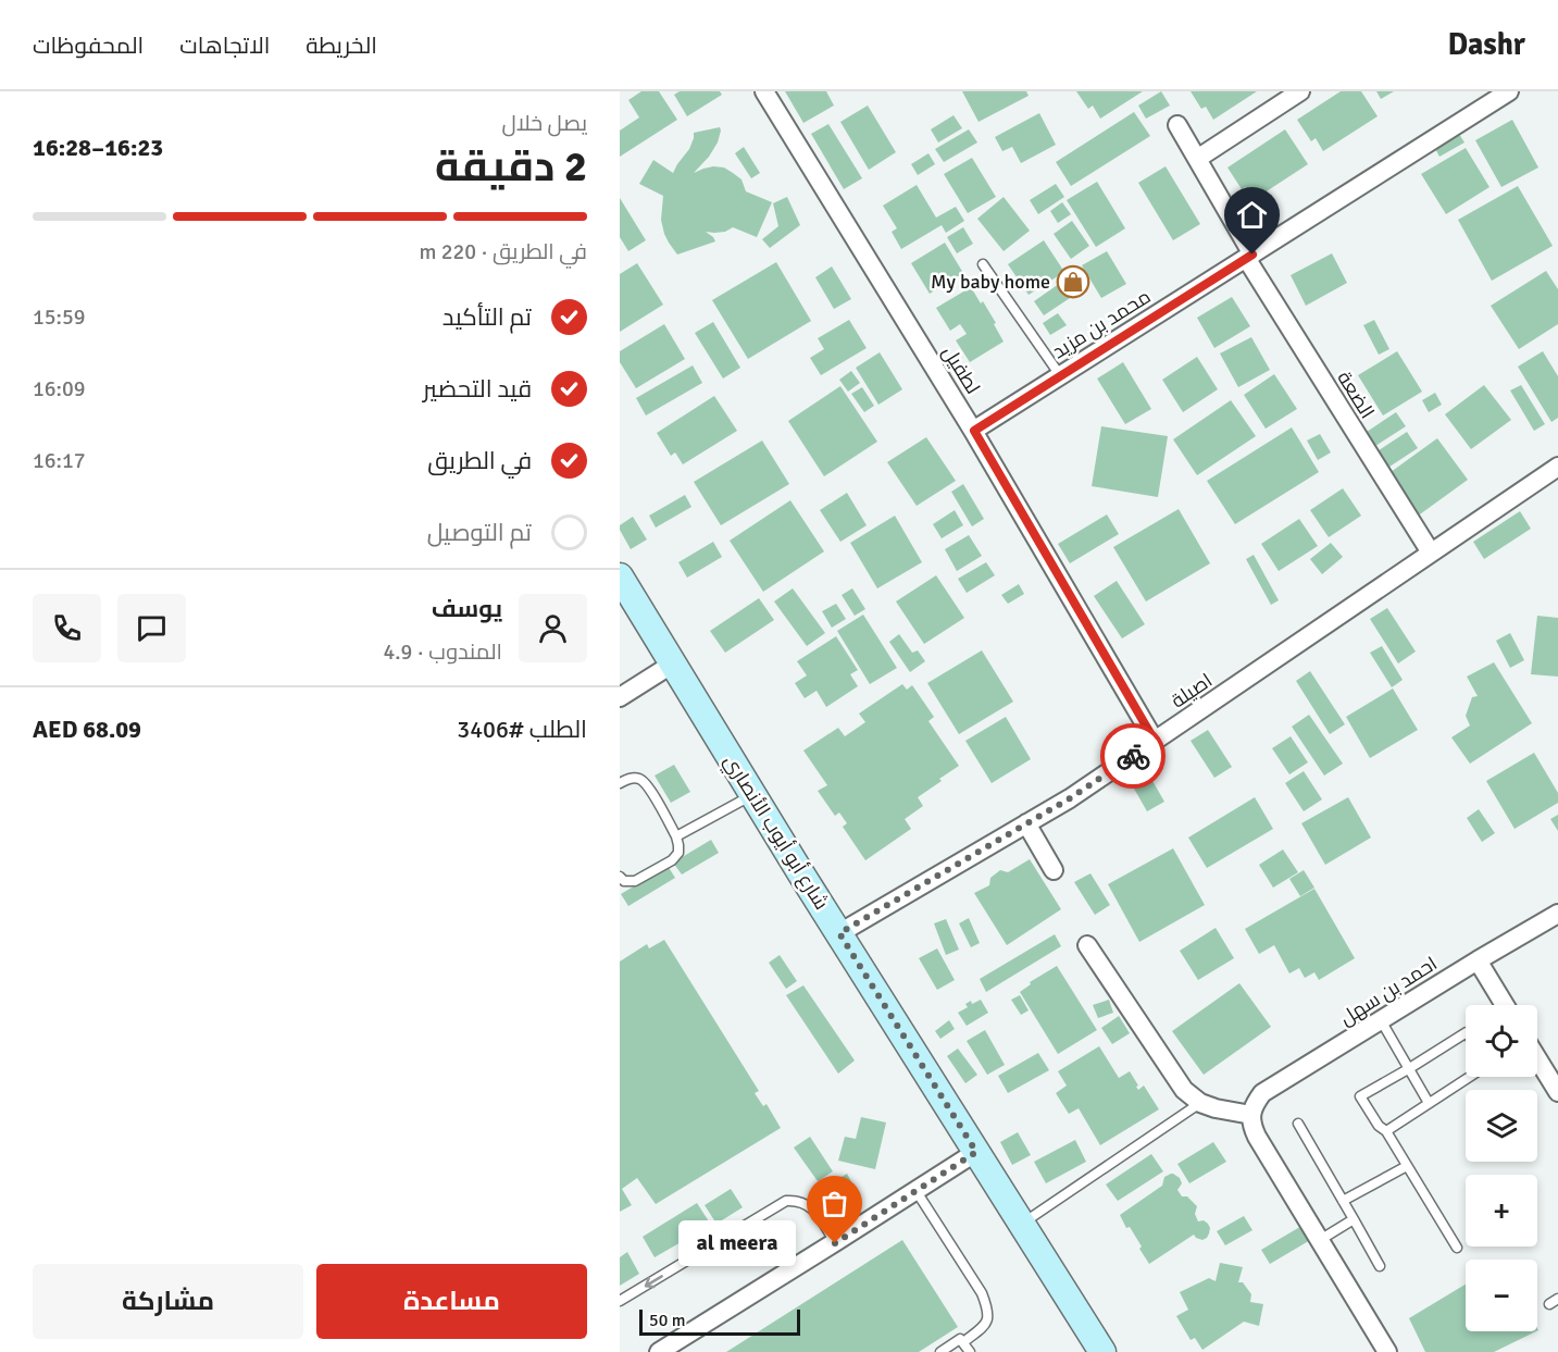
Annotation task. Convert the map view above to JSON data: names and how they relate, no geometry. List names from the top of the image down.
{
  "streets": {
    "street": [
      "محمد بن مزيد",
      "لطفيل",
      "الضعة",
      "اصيلة",
      "شارع أبو أيوب الأنصاري",
      "احمد بن سهل"
    ]
  },
  "crossings": [
    ["محمد بن مزيد", "لطفيل"],
    ["محمد بن مزيد", "الضعة"],
    ["لطفيل", "اصيلة"],
    ["الضعة", "اصيلة"],
    ["اصيلة", "شارع أبو أيوب الأنصاري"]
  ],
  "places": {
    "shop": ["My baby home"],
    "other": ["al meera"]
  },
  "scale_bar": "50 m",
  "page": {
    "header": "Dashr",
    "nav": ["الخريطة", "الاتجاهات", "المحفوظات"],
    "heading": ["2 دقيقة", "يصل خلال", "16:23–16:28"],
    "panel": [
      "يوسف",
      "المندوب · 4.9",
      "الطلب #3406",
      "AED 68.09"
    ],
    "bar": "في الطريق · 220 m",
    "list": [
      ["تم التأكيد", "15:59"],
      ["قيد التحضير", "16:09"],
      ["في الطريق", "16:17"],
      "تم التوصيل"
    ],
    "map_buttons": ["+", "−"],
    "bubble": "al meera",
    "buttons": ["مساعدة", "مشاركة"],
    "scale": "50 m"
  }
}
